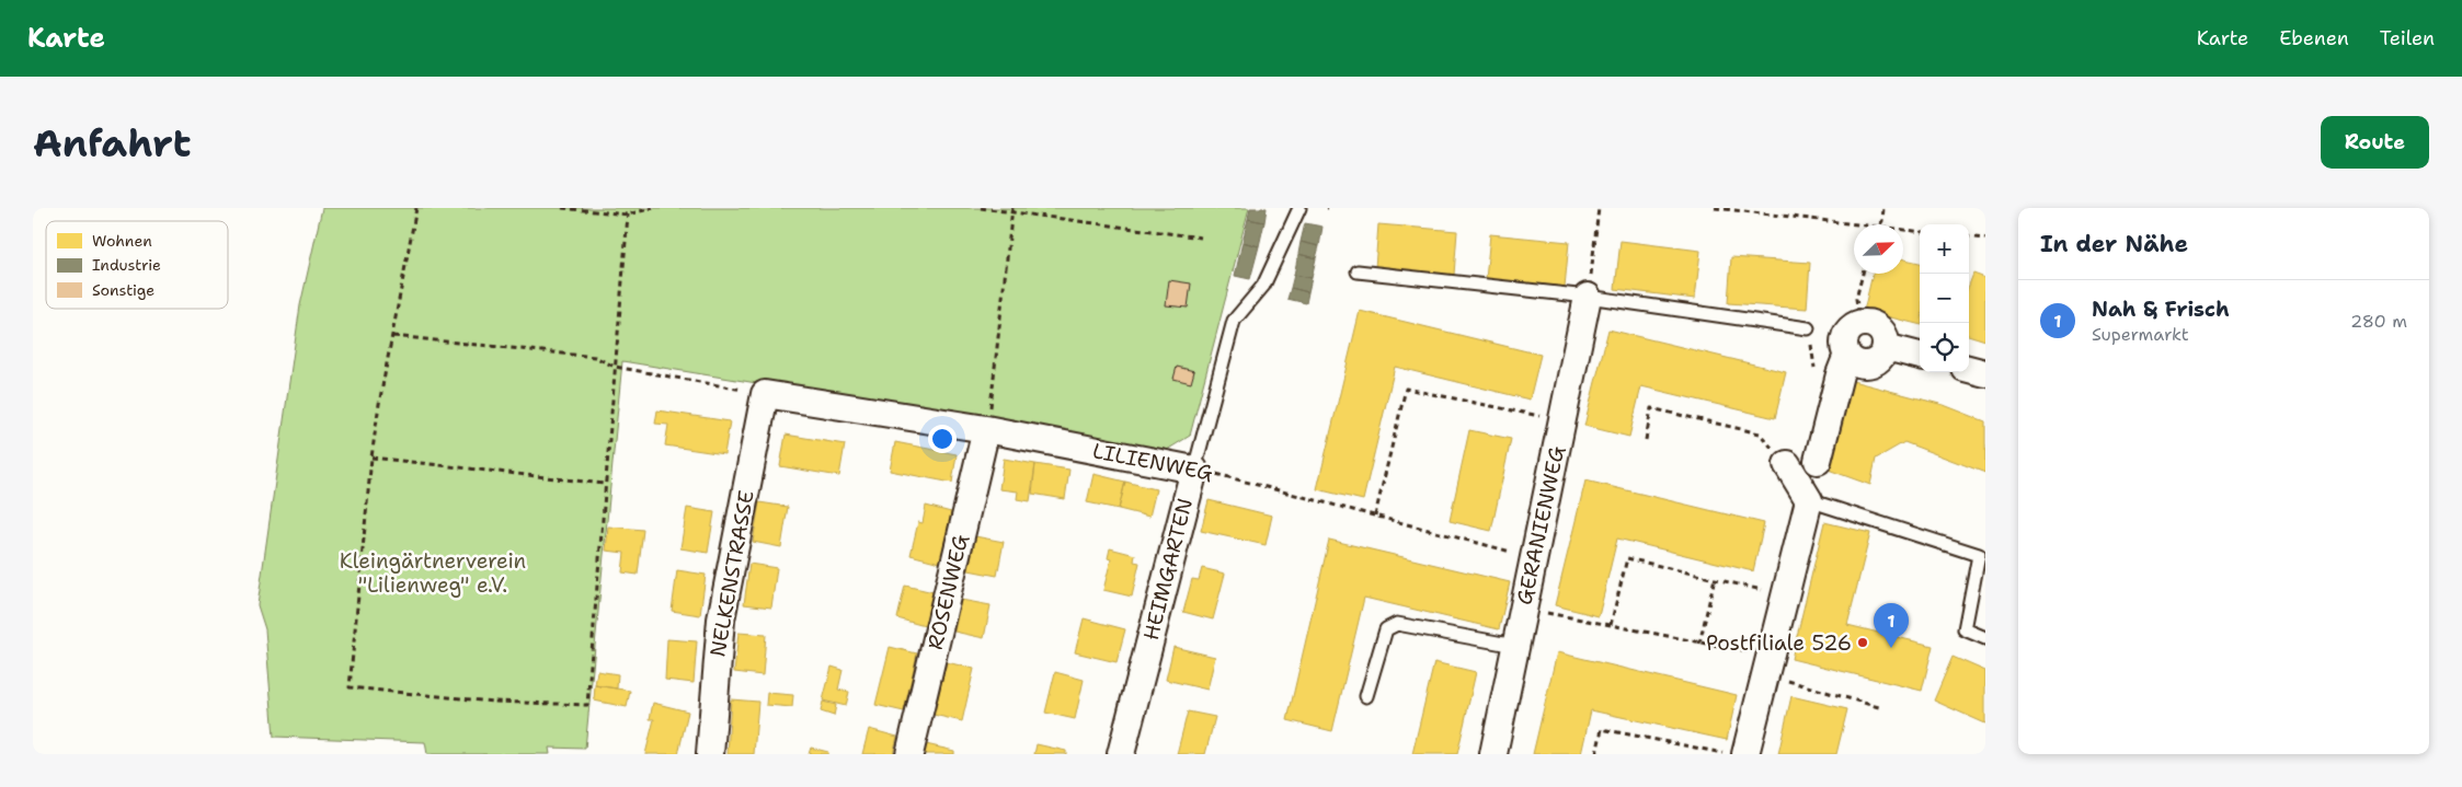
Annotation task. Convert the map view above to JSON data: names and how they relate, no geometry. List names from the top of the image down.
{
  "streets": {
    "street": [
      "LILIENWEG",
      "GERANIENWEG",
      "HEIMGARTEN",
      "NELKENSTRASSE",
      "ROSENWEG"
    ]
  },
  "crossings": [
    ["LILIENWEG", "GERANIENWEG"],
    ["LILIENWEG", "HEIMGARTEN"],
    ["LILIENWEG", "NELKENSTRASSE"],
    ["LILIENWEG", "ROSENWEG"]
  ],
  "parks": ["Kleingärtnerverein \"Lilienweg\" e.V."],
  "places": ["Postfiliale 526"],
  "legend": ["Wohnen", "Industrie", "Sonstige"],
  "north": "top right",
  "page": {
    "header": "Karte",
    "nav": ["Karte", "Ebenen", "Teilen"],
    "buttons": "Route",
    "title": "Anfahrt",
    "heading": "In der Nähe",
    "map_buttons": ["+", "−"],
    "list": [
      {
        "mark": "1",
        "name": "Nah & Frisch",
        "note": "Supermarkt",
        "value": "280 m"
      }
    ],
    "pins": "1"
  }
}
